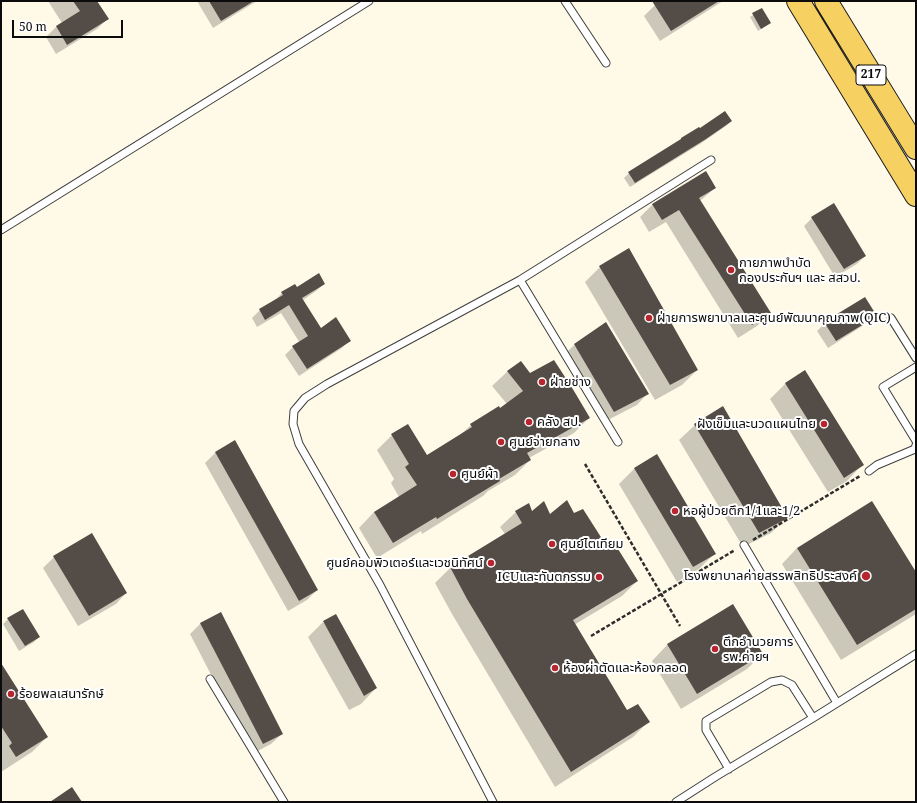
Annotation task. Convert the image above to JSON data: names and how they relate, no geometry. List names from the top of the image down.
{
  "streets": {
    "main road": ["217"]
  },
  "places": [
    "กายภาพบำบัด กองประกันฯ และ สสวป.",
    "ฝ่ายการพยาบาลและศูนย์พัฒนาคุณภาพ(QIC)",
    "ฝ่ายช่าง",
    "คลัง สป.",
    "ฝังเข็มและนวดแผนไทย",
    "ศูนย์จ่ายกลาง",
    "ศูนย์ผ้า",
    "หอผู้ป่วยตึก1/1และ1/2",
    "ศูนย์ไตเทียม",
    "ศูนย์คอมพิวเตอร์และเวชนิทัศน์",
    "โรงพยาบาลค่ายสรรพสิทธิประสงค์",
    "ICUและทันตกรรม",
    "ตึกอำนวยการ รพ.ค่ายฯ",
    "ห้องผ่าตัดและห้องคลอด",
    "ร้อยพลเสนารักษ์"
  ],
  "scale_bar": "50 m"
}
